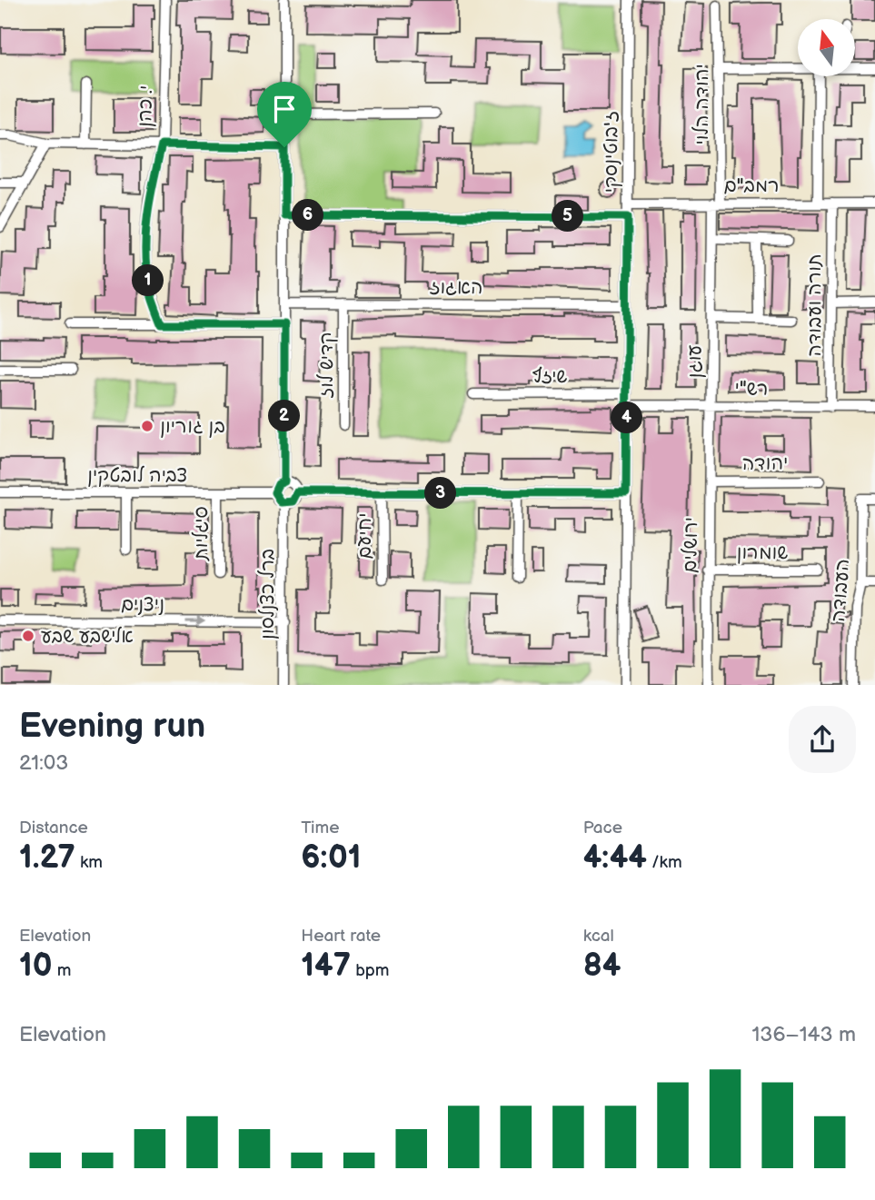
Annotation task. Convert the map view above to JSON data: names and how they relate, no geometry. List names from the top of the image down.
{
  "streets": {
    "street": [
      "יהודה הלוי",
      "י. כהן",
      "ז'בוטינסקי",
      "רמב\"ם",
      "האגוז",
      "תורה ועבודה",
      "עוגן",
      "קדיש לוז",
      "שיזף",
      "רש\"י",
      "יהודה",
      "צביה לובטקין",
      "סיגליות",
      "יחיעם",
      "ירושלים",
      "שומרון",
      "העבודה",
      "ברל כצנלסון",
      "ניצנים"
    ]
  },
  "crossings": [
    ["יהודה הלוי", "רמב\"ם"],
    ["יהודה הלוי", "עוגן"],
    ["ז'בוטינסקי", "רמב\"ם"],
    ["ז'בוטינסקי", "האגוז"],
    ["ז'בוטינסקי", "שיזף"],
    ["ז'בוטינסקי", "רש\"י"],
    ["רמב\"ם", "תורה ועבודה"],
    ["רמב\"ם", "עוגן"],
    ["האגוז", "קדיש לוז"],
    ["תורה ועבודה", "רש\"י"],
    ["עוגן", "רש\"י"],
    ["עוגן", "ירושלים"],
    ["רש\"י", "ירושלים"],
    ["יהודה", "ירושלים"],
    ["צביה לובטקין", "סיגליות"],
    ["צביה לובטקין", "ברל כצנלסון"],
    ["ירושלים", "שומרון"],
    ["ברל כצנלסון", "ניצנים"]
  ],
  "one_way": ["ניצנים"],
  "places": ["בן גוריון", "אלישבע שבע"],
  "north": "top",
  "page": {
    "pins": [
      "6",
      "5",
      "1",
      "2",
      "4",
      "3"
    ],
    "heading": ["Evening run", "21:03"],
    "stats": [
      ["Distance", "1.27 km"],
      ["Time", "6:01"],
      ["Pace", "4:44 /km"],
      ["Elevation", "10 m"],
      ["Heart rate", "147 bpm"],
      ["kcal", "84"]
    ],
    "chart": ["Elevation", "136–143 m"]
  }
}
